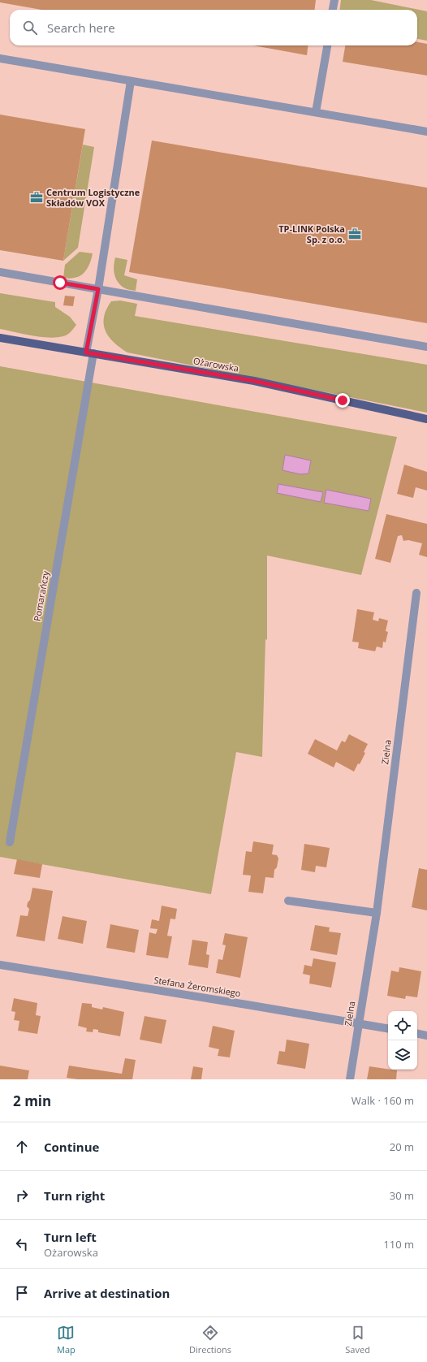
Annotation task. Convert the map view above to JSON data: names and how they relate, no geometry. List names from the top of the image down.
{
  "streets": {
    "main road": ["Ożarowska"],
    "street": ["Pomarańczy", "Zielna", "Stefana Żeromskiego"]
  },
  "crossings": [
    ["Ożarowska", "Pomarańczy"],
    ["Zielna", "Stefana Żeromskiego"]
  ],
  "places": {
    "office": ["Centrum Logistyczne Składów VOX", "TP-LINK Polska Sp. z o.o."]
  },
  "page": {
    "search": "Search here",
    "heading": ["2 min", "Walk · 160 m"],
    "list": [
      ["Continue", "20 m"],
      ["Turn right", "30 m"],
      ["Turn left", "Ożarowska", "110 m"],
      "Arrive at destination"
    ],
    "nav": ["Map", "Directions", "Saved"]
  }
}
